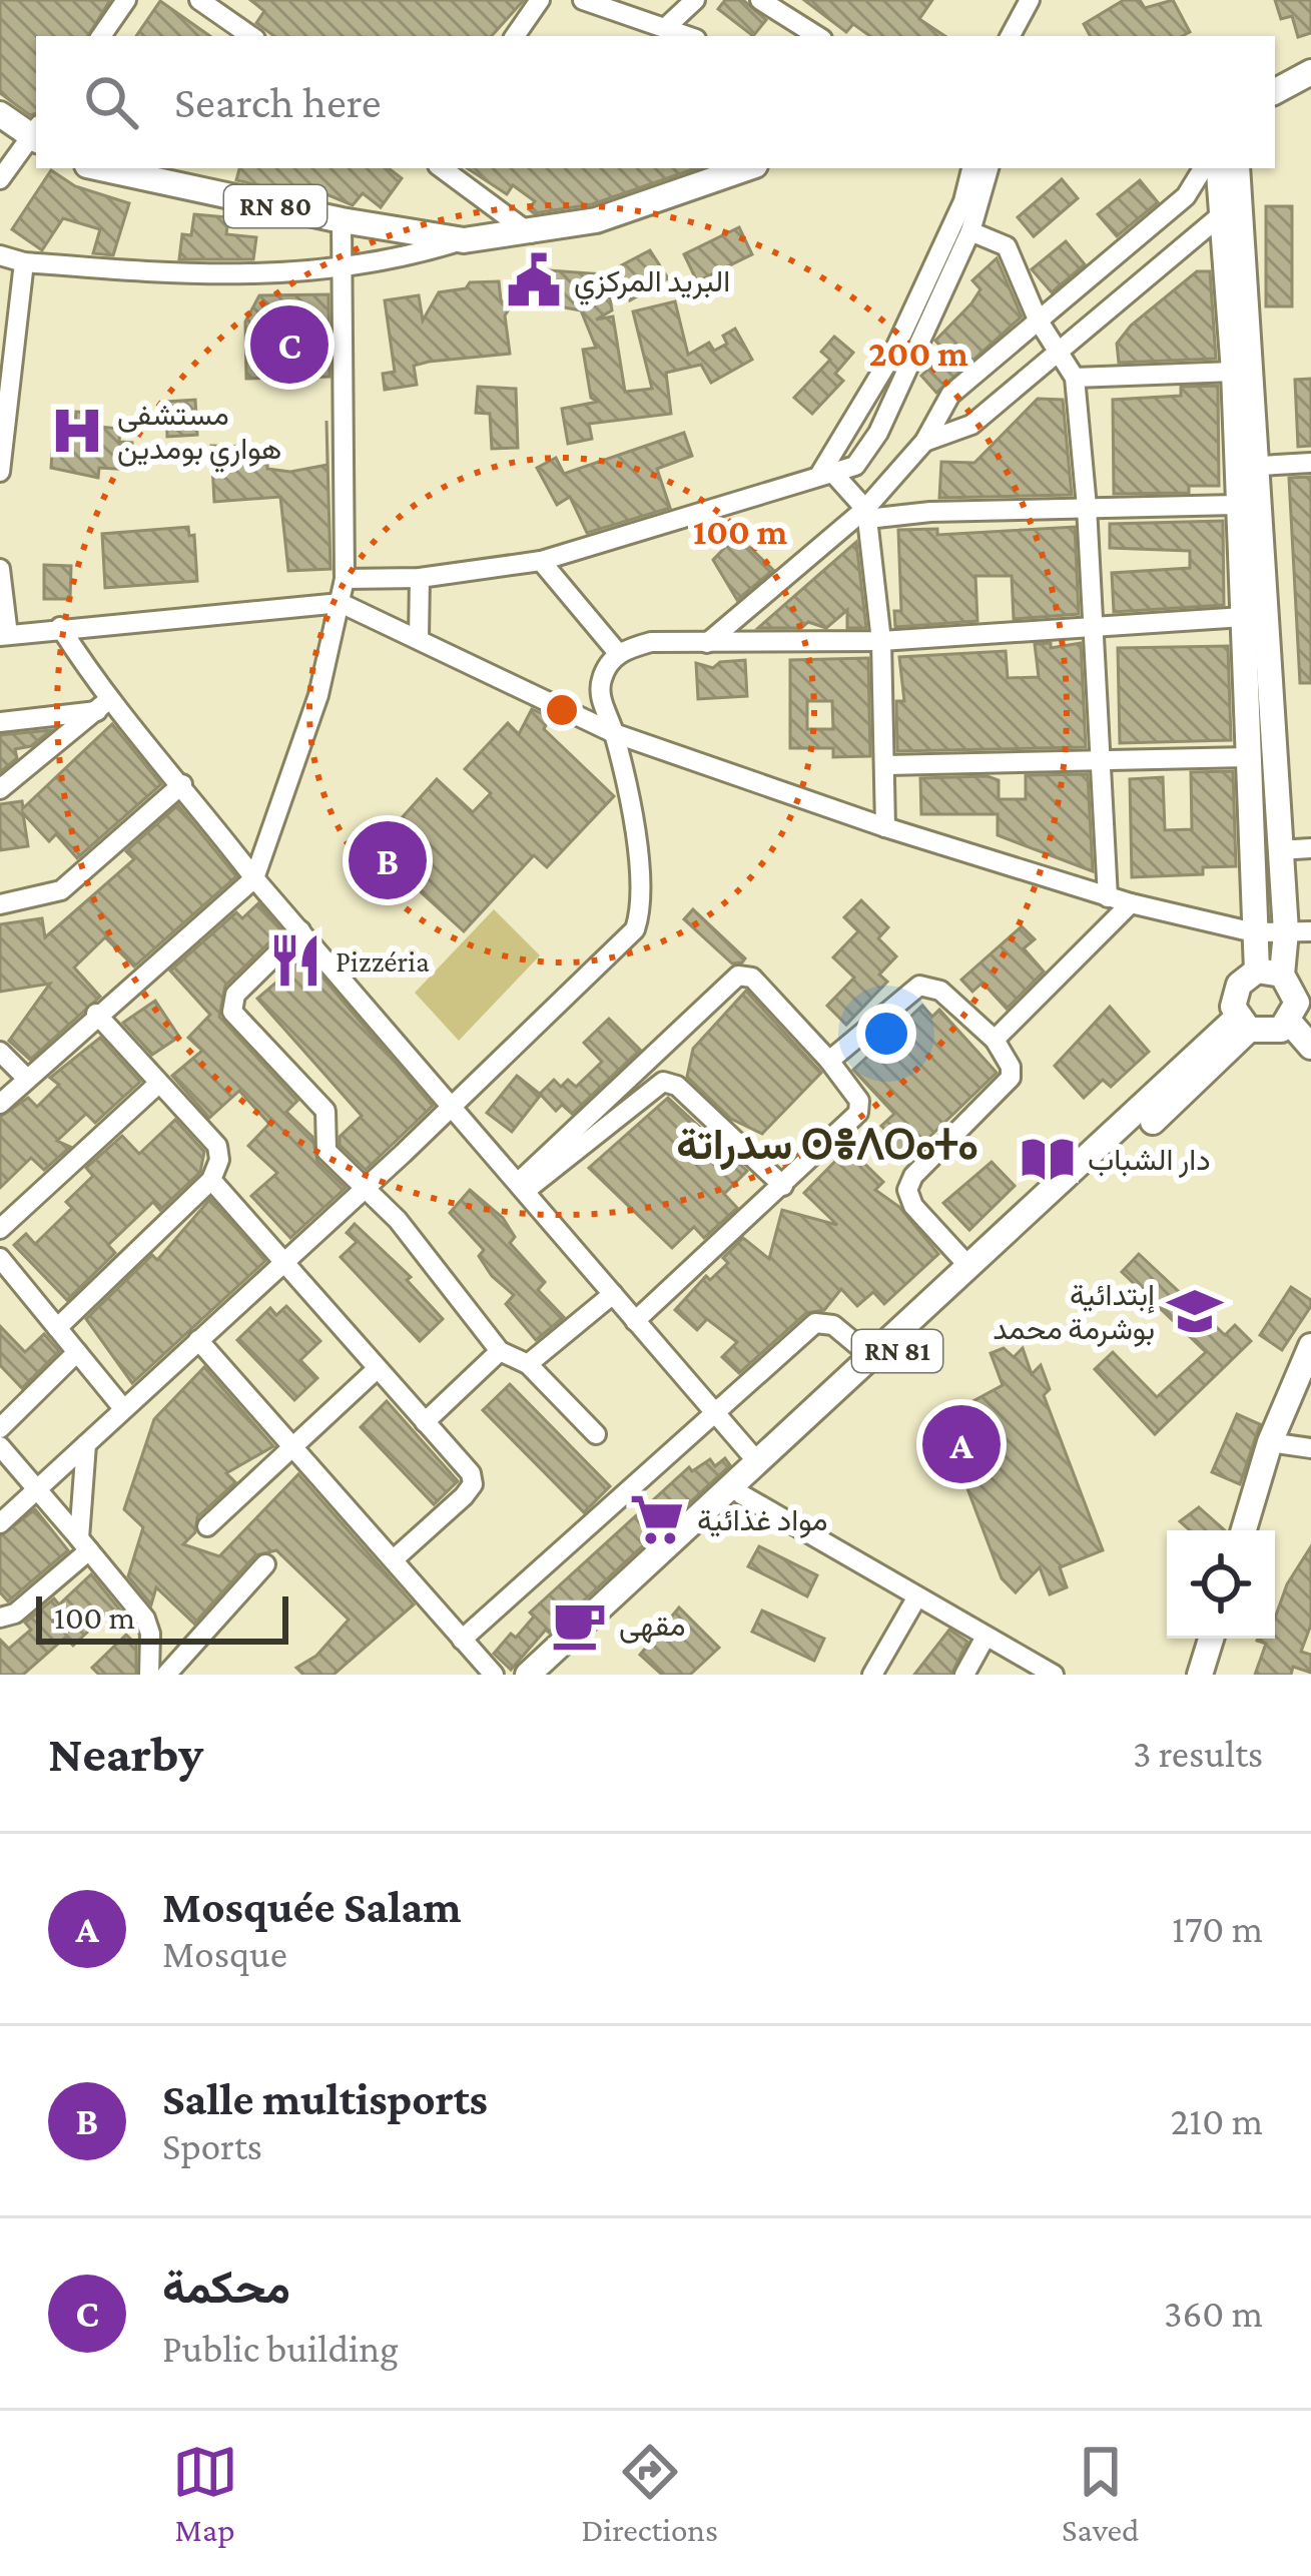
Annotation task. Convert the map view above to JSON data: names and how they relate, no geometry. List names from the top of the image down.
{
  "streets": {
    "main road": ["RN 80", "RN 81"]
  },
  "districts": ["سدراتة ⵙⴻⴷⵔⴰⵜⴰ"],
  "places": {
    "public building": ["البريد المركزي"],
    "hospital": ["مستشفى هواري بومدين"],
    "restaurant": ["Pizzéria"],
    "library": ["دار الشباب"],
    "school or university": ["إبتدائية بوشرمة محمد"],
    "supermarket": ["مواد غذائية"],
    "cafe": ["مقهى"]
  },
  "scale_bar": "100 m",
  "page": {
    "search": "Search here",
    "pins": ["C", "B", "A"],
    "scale": "100 m",
    "heading": ["Nearby", "3 results"],
    "list": [
      {
        "mark": "A",
        "name": "Mosquée Salam",
        "note": "Mosque",
        "value": "170 m"
      },
      {
        "mark": "B",
        "name": "Salle multisports",
        "note": "Sports",
        "value": "210 m"
      },
      {
        "mark": "C",
        "name": "محكمة",
        "note": "Public building",
        "value": "360 m"
      }
    ],
    "nav": ["Map", "Directions", "Saved"]
  },
  "rings": ["200 m", "100 m"]
}
